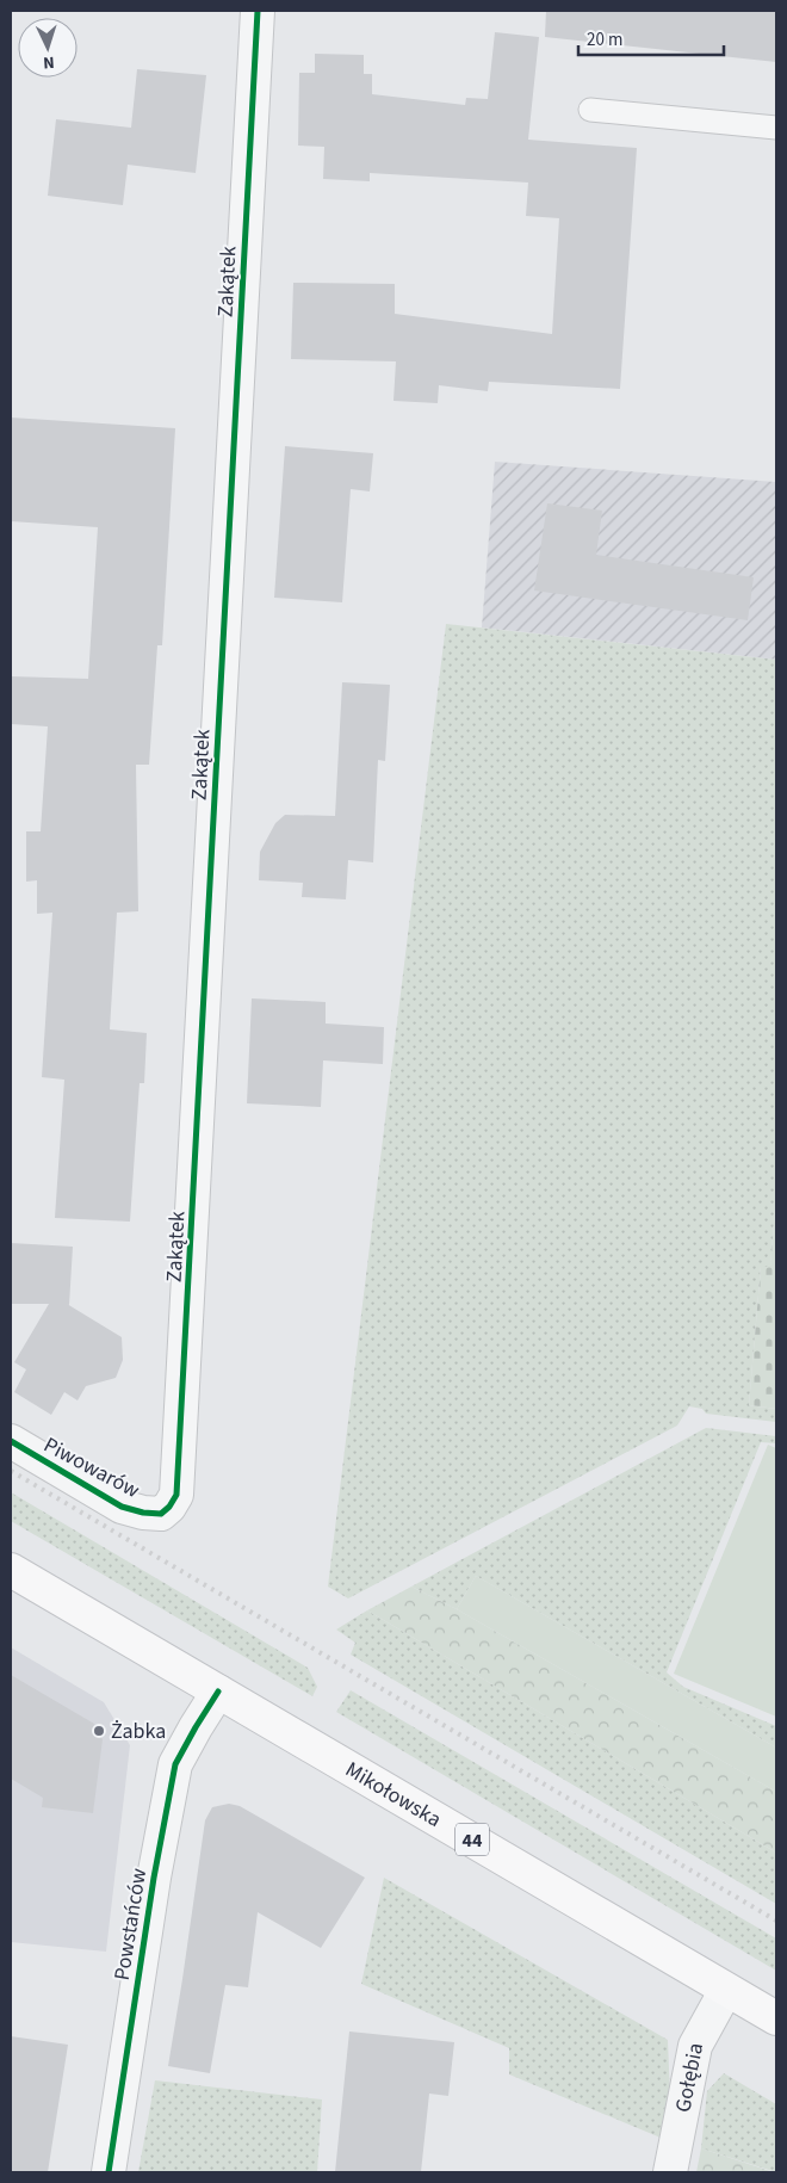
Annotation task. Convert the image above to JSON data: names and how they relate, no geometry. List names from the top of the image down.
{
  "streets": {
    "main road": ["Mikołowska", "44"],
    "street": [
      "Zakątek",
      "Piwowarów",
      "Powstańców",
      "Gołębia"
    ]
  },
  "crossings": [
    ["Zakątek", "Piwowarów"],
    ["Mikołowska", "Powstańców"],
    ["Mikołowska", "Gołębia"]
  ],
  "places": ["Żabka"],
  "scale_bar": "20 m",
  "north": "bottom"
}
